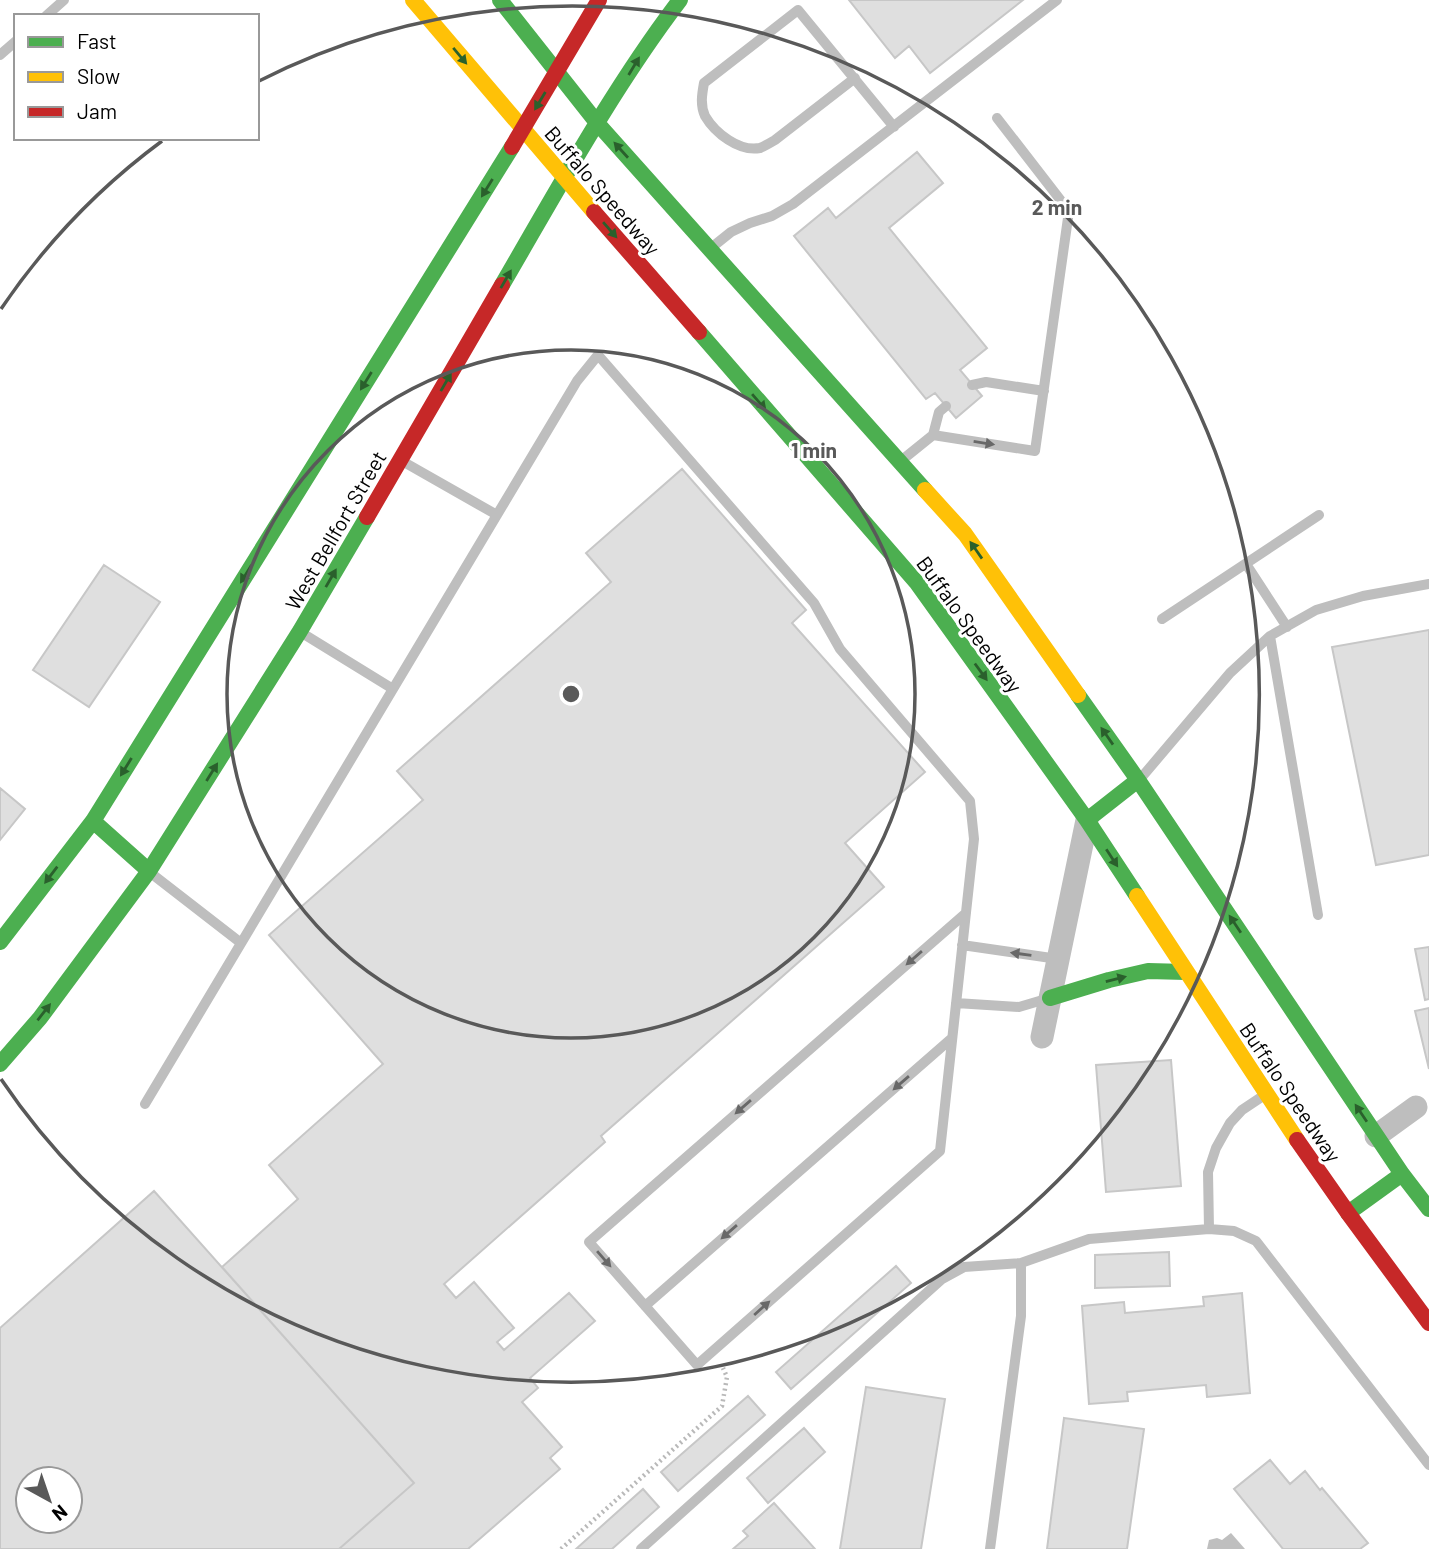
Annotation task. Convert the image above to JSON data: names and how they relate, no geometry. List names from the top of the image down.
{
  "streets": {
    "main road": ["Buffalo Speedway", "West Bellfort Street"]
  },
  "crossings": [
    ["Buffalo Speedway", "West Bellfort Street"]
  ],
  "legend": ["Fast", "Slow", "Jam"],
  "north": "bottom right",
  "rings": ["2 min", "1 min"]
}
